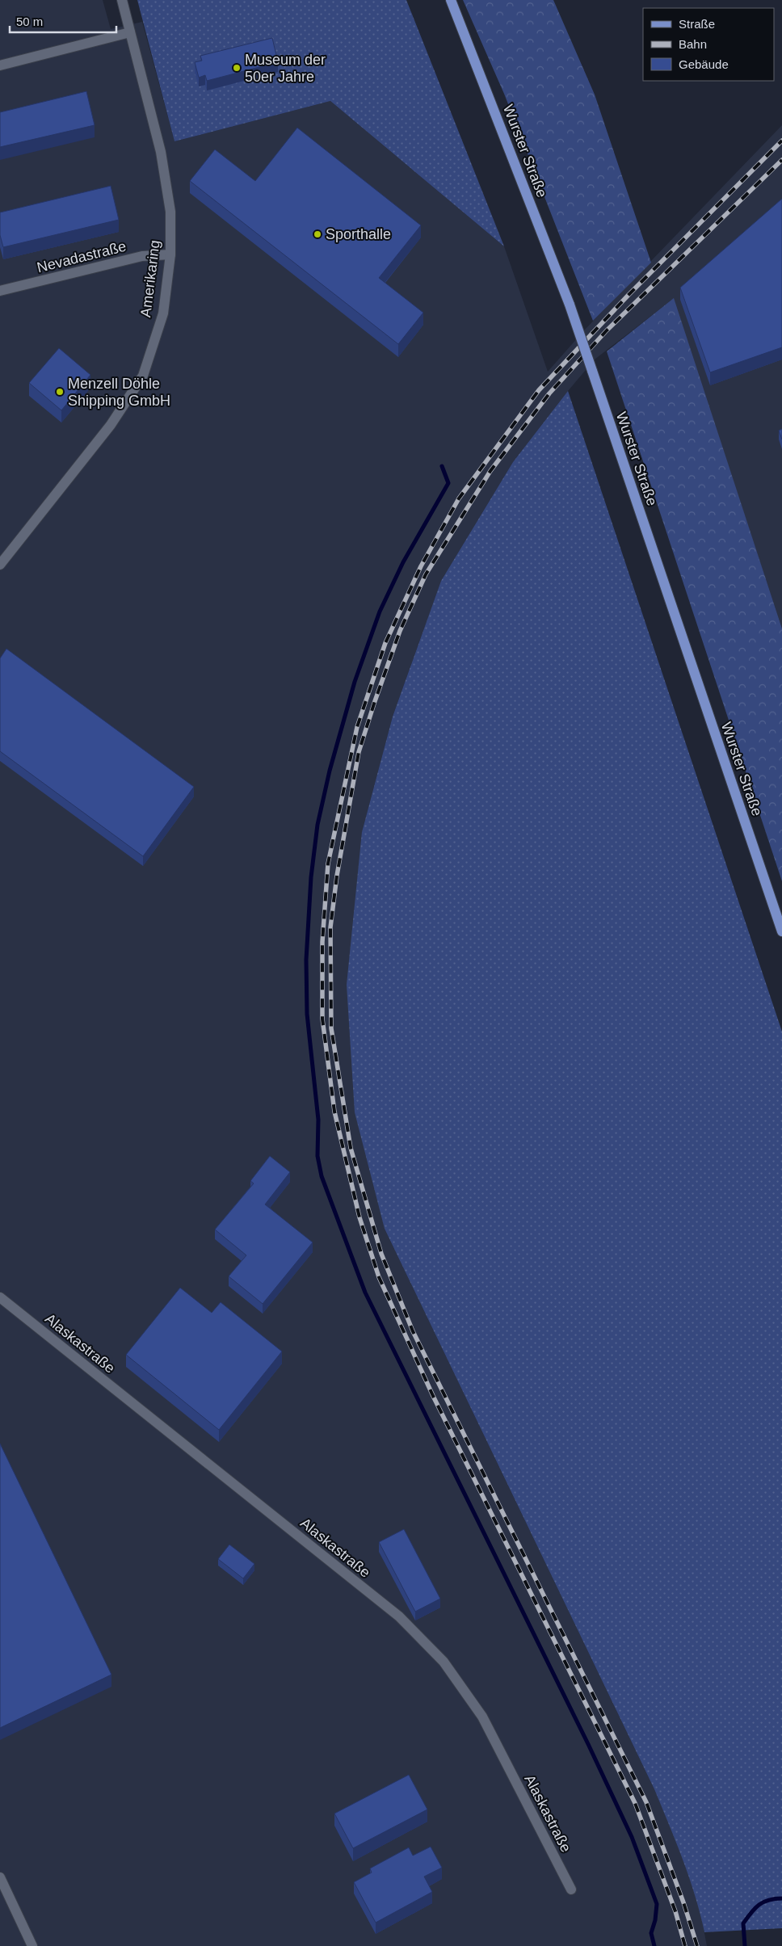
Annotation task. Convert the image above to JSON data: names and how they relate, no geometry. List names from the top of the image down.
{
  "streets": {
    "main road": ["Wurster Straße"],
    "street": ["Nevadastraße", "Amerikaring", "Alaskastraße"]
  },
  "crossings": [
    ["Nevadastraße", "Amerikaring"]
  ],
  "places": ["Museum der 50er Jahre", "Sporthalle", "Menzell Döhle Shipping GmbH"],
  "legend": ["Straße", "Bahn", "Gebäude"],
  "scale_bar": "50 m"
}
